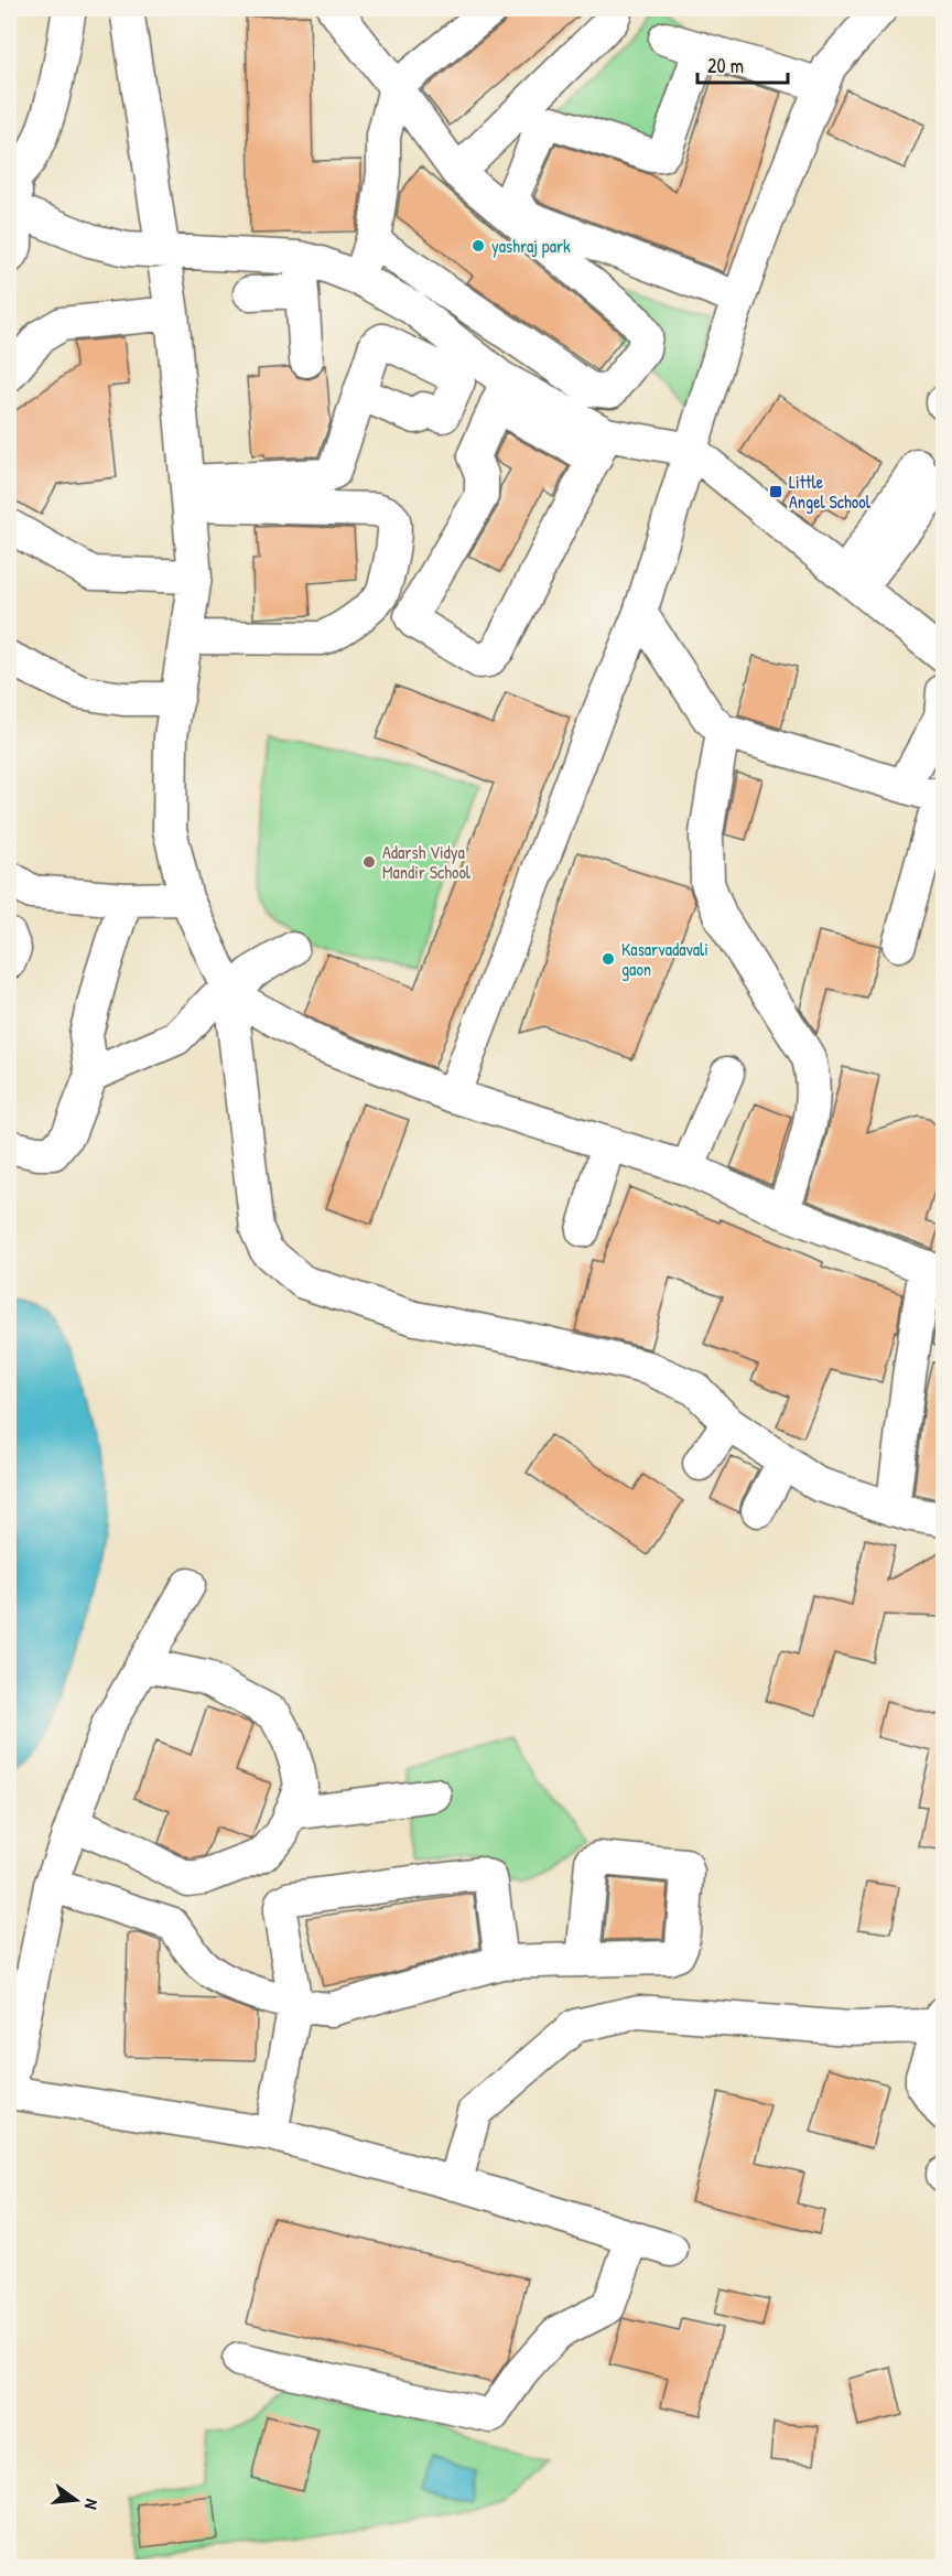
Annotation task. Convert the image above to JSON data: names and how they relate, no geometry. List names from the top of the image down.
{
  "places": {
    "other": ["yashraj park", "Adarsh Vidya Mandir School", "Kasarvadavali gaon"],
    "transit": ["Little Angel School"]
  },
  "scale_bar": "20 m",
  "north": "right"
}
